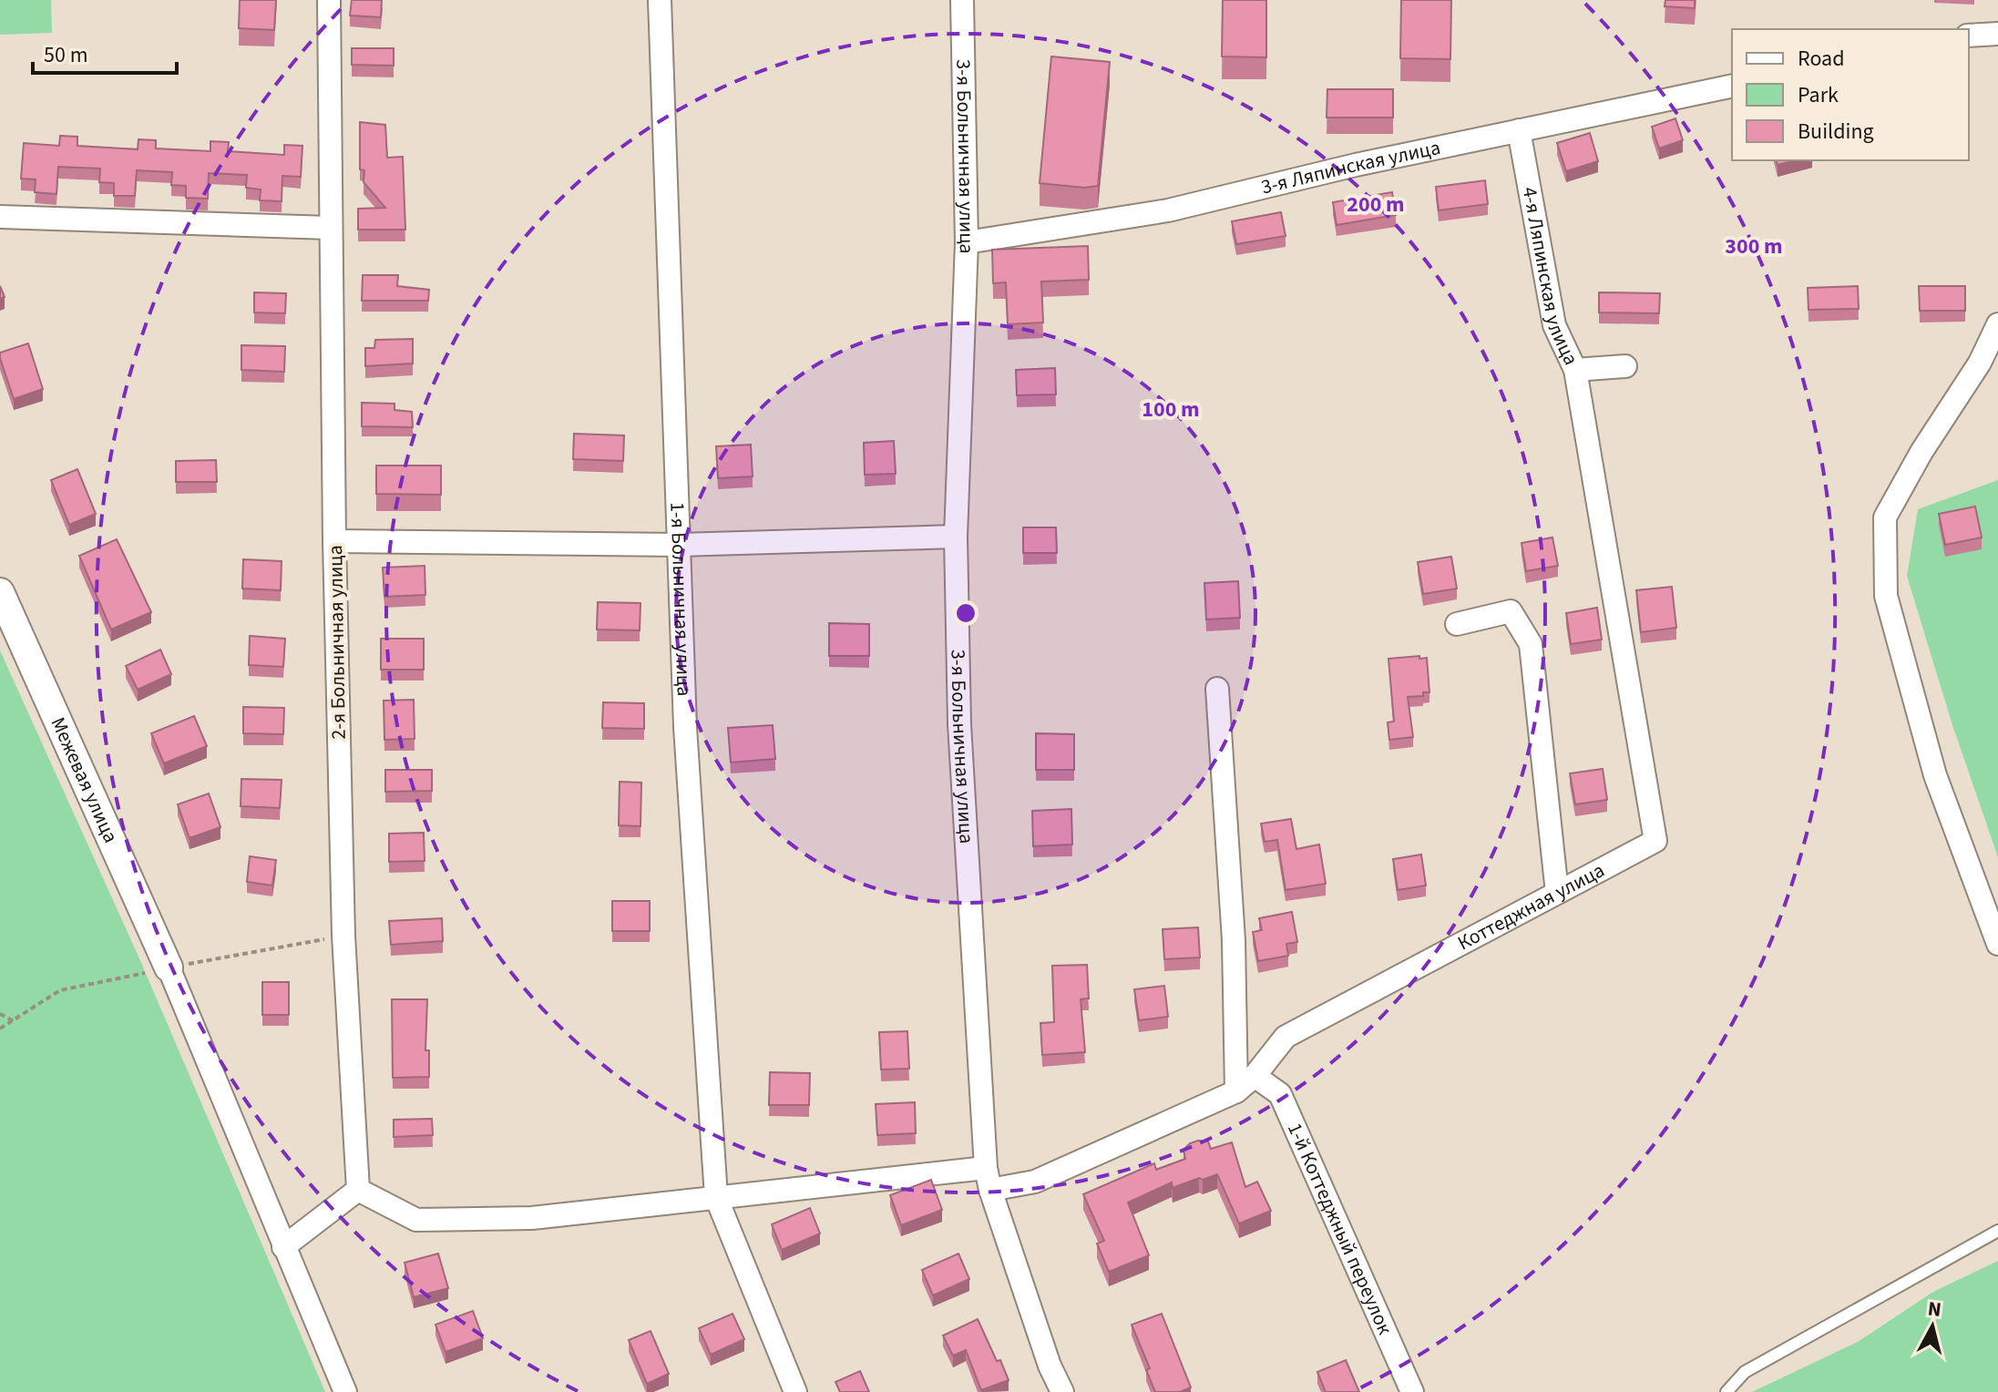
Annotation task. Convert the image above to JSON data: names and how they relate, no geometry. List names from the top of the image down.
{
  "streets": {
    "street": [
      "3-я Больничная улица",
      "3-я Ляпинская улица",
      "4-я Ляпинская улица",
      "1-я Больничная улица",
      "2-я Больничная улица",
      "Межевая улица",
      "Коттеджная улица",
      "1-й Коттеджный переулок"
    ]
  },
  "crossings": [
    ["3-я Больничная улица", "3-я Ляпинская улица"],
    ["3-я Больничная улица", "Коттеджная улица"],
    ["3-я Ляпинская улица", "4-я Ляпинская улица"],
    ["4-я Ляпинская улица", "Коттеджная улица"],
    ["1-я Больничная улица", "Коттеджная улица"],
    ["2-я Больничная улица", "Коттеджная улица"],
    ["Коттеджная улица", "1-й Коттеджный переулок"]
  ],
  "legend": ["Road", "Park", "Building"],
  "scale_bar": "50 m",
  "north": "top",
  "rings": ["200 m", "300 m", "100 m"]
}
